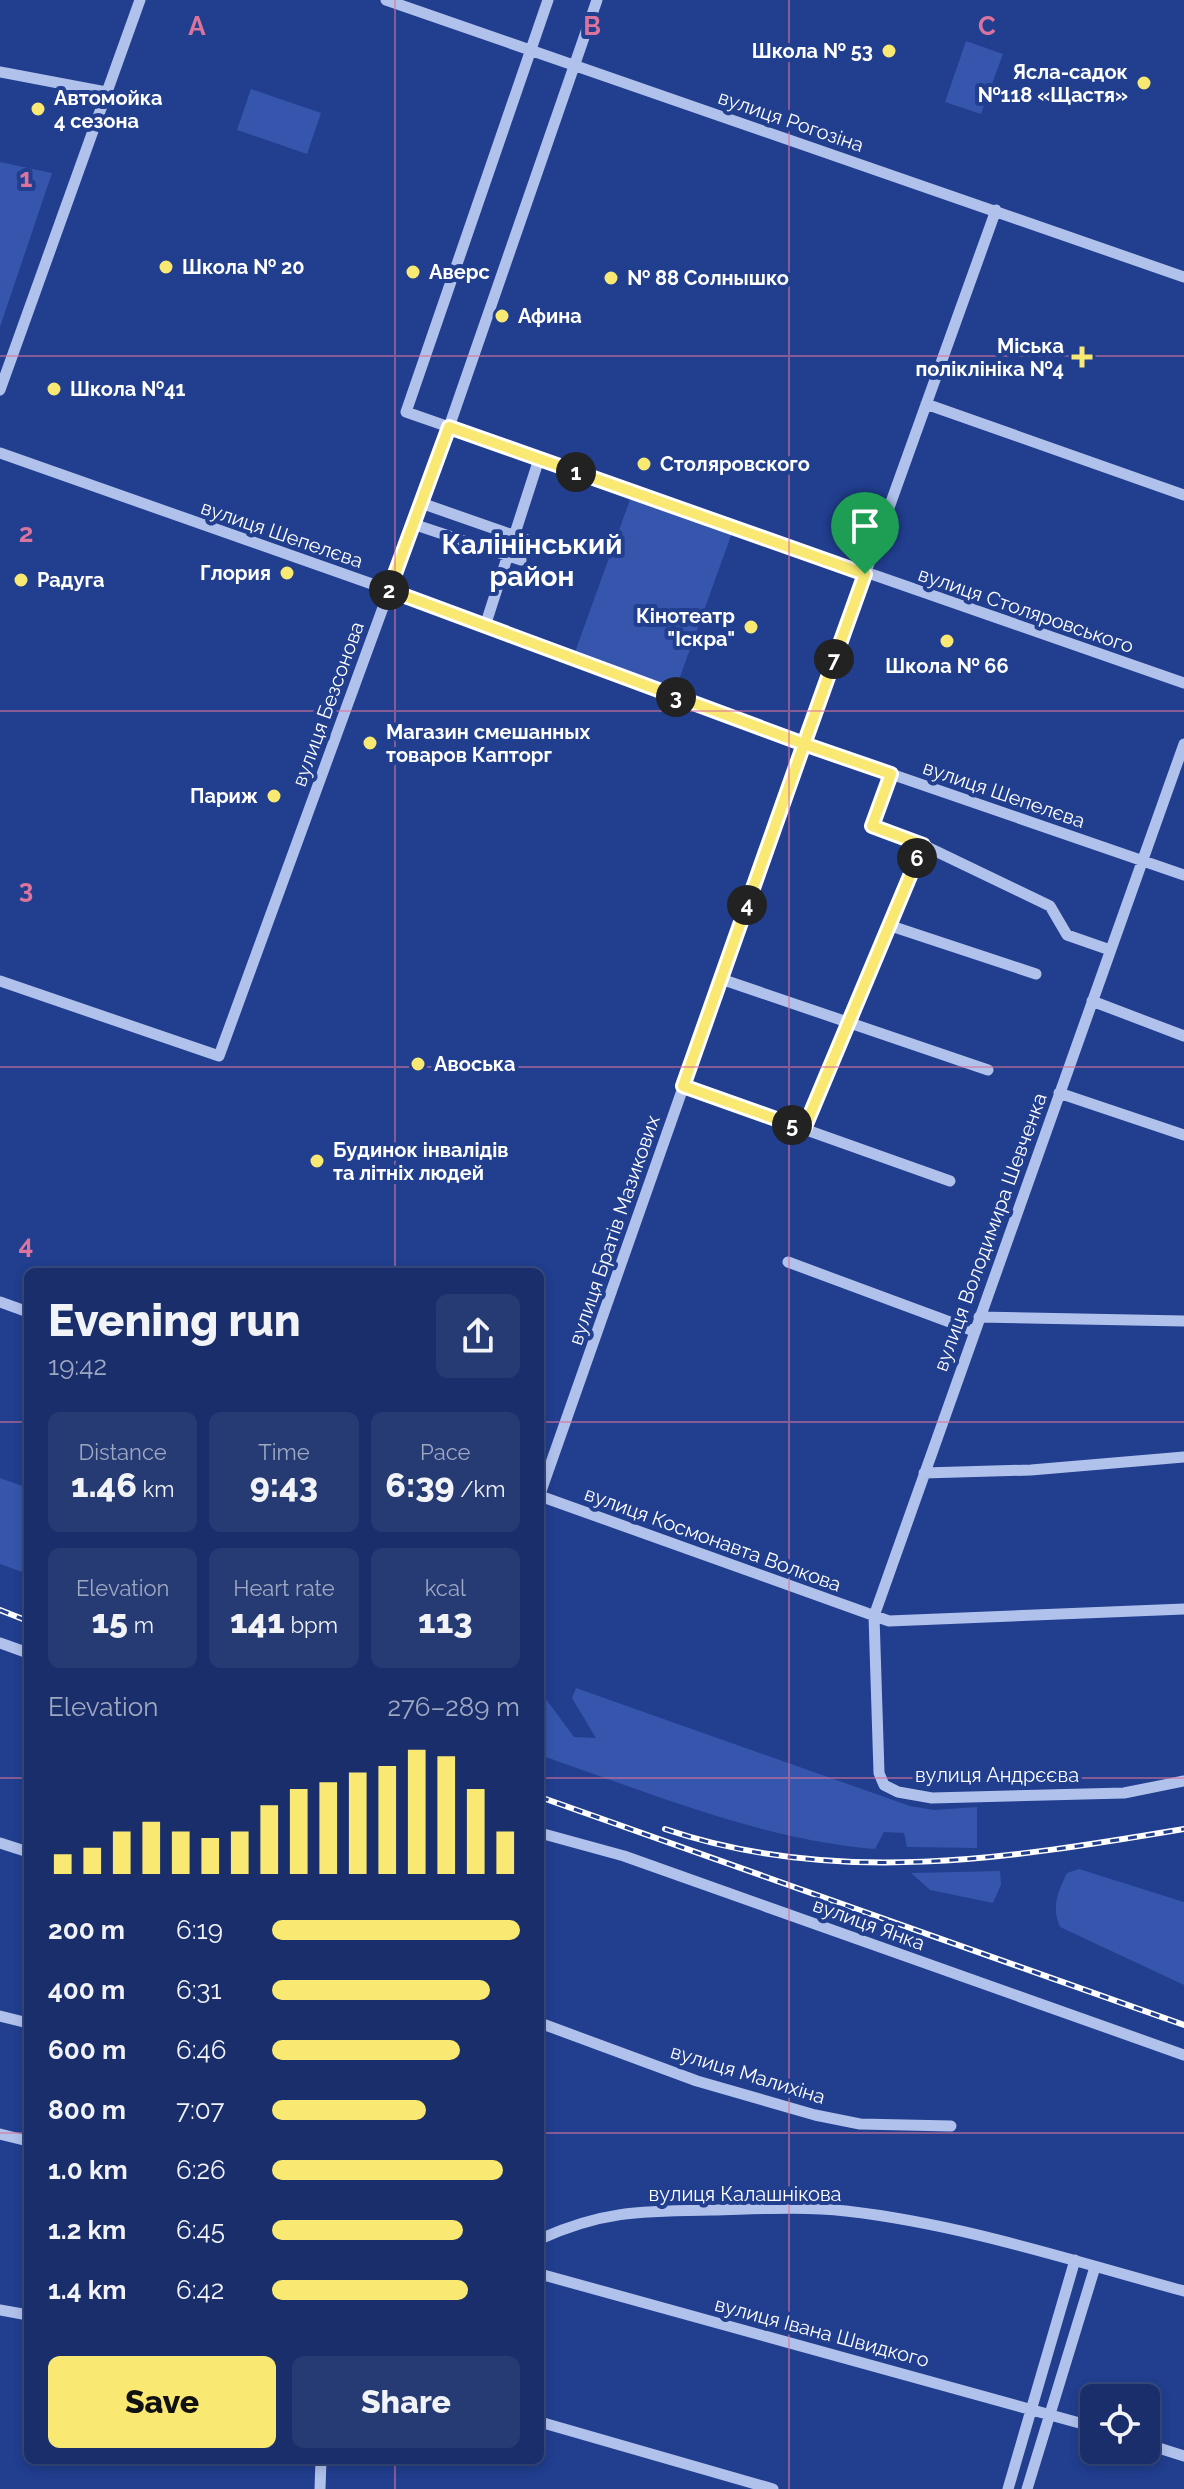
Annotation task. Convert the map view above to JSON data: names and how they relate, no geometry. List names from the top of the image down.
{
  "streets": {
    "street": [
      "вулиця Рогозіна",
      "вулиця Шепелєва",
      "вулиця Столяровського",
      "вулиця Безсонова",
      "вулиця Братів Мазикових",
      "вулиця Володимира Шевченка",
      "вулиця Космонавта Волкова",
      "вулиця Андрєєва",
      "вулиця Янка",
      "вулиця Малихіна",
      "вулиця Калашнікова",
      "вулиця Івана Швидкого"
    ]
  },
  "crossings": [
    ["вулиця Рогозіна", "вулиця Столяровського"],
    ["вулиця Рогозіна", "вулиця Безсонова"],
    ["вулиця Рогозіна", "вулиця Братів Мазикових"],
    ["вулиця Шепелєва", "вулиця Безсонова"],
    ["вулиця Шепелєва", "вулиця Братів Мазикових"],
    ["вулиця Шепелєва", "вулиця Володимира Шевченка"],
    ["вулиця Столяровського", "вулиця Безсонова"],
    ["вулиця Столяровського", "вулиця Братів Мазикових"],
    ["вулиця Володимира Шевченка", "вулиця Космонавта Волкова"],
    ["вулиця Володимира Шевченка", "вулиця Андрєєва"],
    ["вулиця Космонавта Волкова", "вулиця Андрєєва"]
  ],
  "districts": ["Калінінський район"],
  "places": {
    "other": [
      "Школа № 53",
      "Ясла-садок №118 «Щастя»",
      "Автомойка 4 сезона",
      "Школа № 20",
      "Аверс",
      "№ 88 Солнышко",
      "Афина",
      "Школа №41",
      "Столяровского",
      "Глория",
      "Радуга",
      "Кінотеатр \"Іскра\"",
      "Школа № 66",
      "Магазин смешанных товаров Капторг",
      "Париж",
      "Авоська",
      "Будинок інвалідів та літніх людей"
    ],
    "health": ["Міська поліклініка №4"]
  },
  "page": {
    "pins": [
      "1",
      "2",
      "7",
      "3",
      "6",
      "4",
      "5"
    ],
    "heading": ["Evening run", "19:42"],
    "stats": [
      ["Distance", "1.46 km"],
      ["Time", "9:43"],
      ["Pace", "6:39 /km"],
      ["Elevation", "15 m"],
      ["Heart rate", "141 bpm"],
      ["kcal", "113"]
    ],
    "chart": ["Elevation", "276–289 m"],
    "list": [
      {
        "name": "200 m",
        "note": "6:19"
      },
      {
        "name": "400 m",
        "note": "6:31"
      },
      {
        "name": "600 m",
        "note": "6:46"
      },
      {
        "name": "800 m",
        "note": "7:07"
      },
      {
        "name": "1.0 km",
        "note": "6:26"
      },
      {
        "name": "1.2 km",
        "note": "6:45"
      },
      {
        "name": "1.4 km",
        "note": "6:42"
      }
    ],
    "buttons": ["Save", "Share"]
  },
  "grid": {
    "columns": ["A", "B", "C"],
    "rows": [
      "1",
      "2",
      "3",
      "4"
    ]
  }
}
